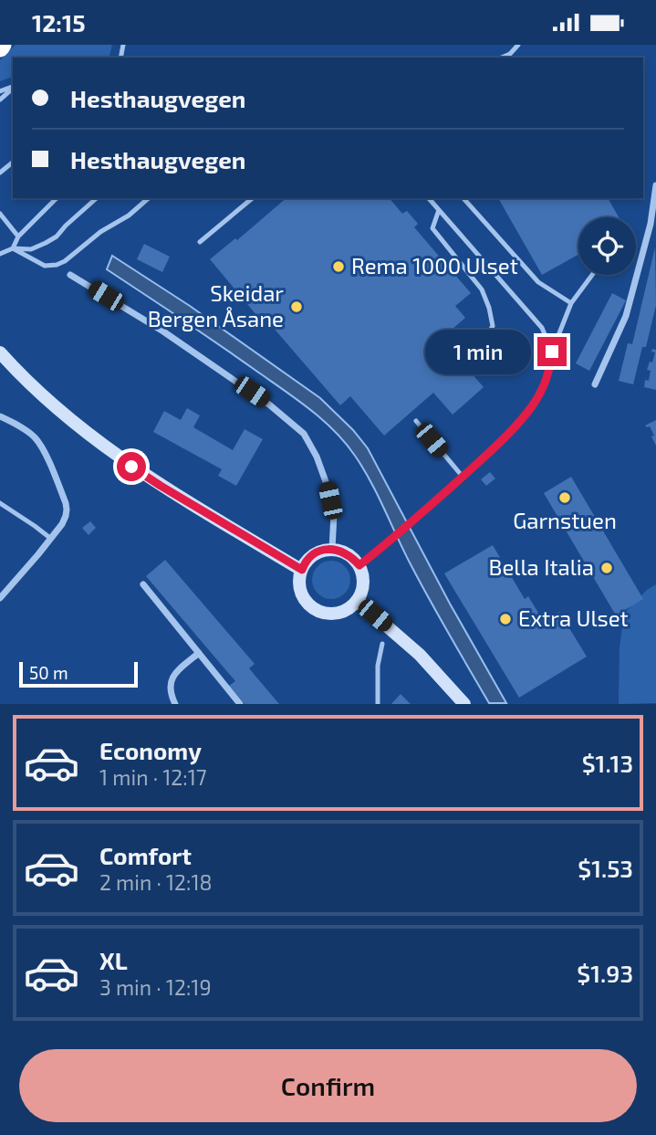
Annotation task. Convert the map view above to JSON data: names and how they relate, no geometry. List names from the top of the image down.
{
  "places": [
    "Rema 1000 Ulset",
    "Skeidar Bergen Åsane",
    "Garnstuen",
    "Bella Italia",
    "Extra Ulset"
  ],
  "scale_bar": "50 m",
  "page": {
    "status": "12:15",
    "banner": ["Hesthaugvegen", "Hesthaugvegen"],
    "bubble": "1 min",
    "scale": "50 m",
    "list": [
      {
        "name": "Economy",
        "note": "1 min · 12:17",
        "value": "$1.13"
      },
      {
        "name": "Comfort",
        "note": "2 min · 12:18",
        "value": "$1.53"
      },
      {
        "name": "XL",
        "note": "3 min · 12:19",
        "value": "$1.93"
      }
    ],
    "buttons": "Confirm"
  }
}
